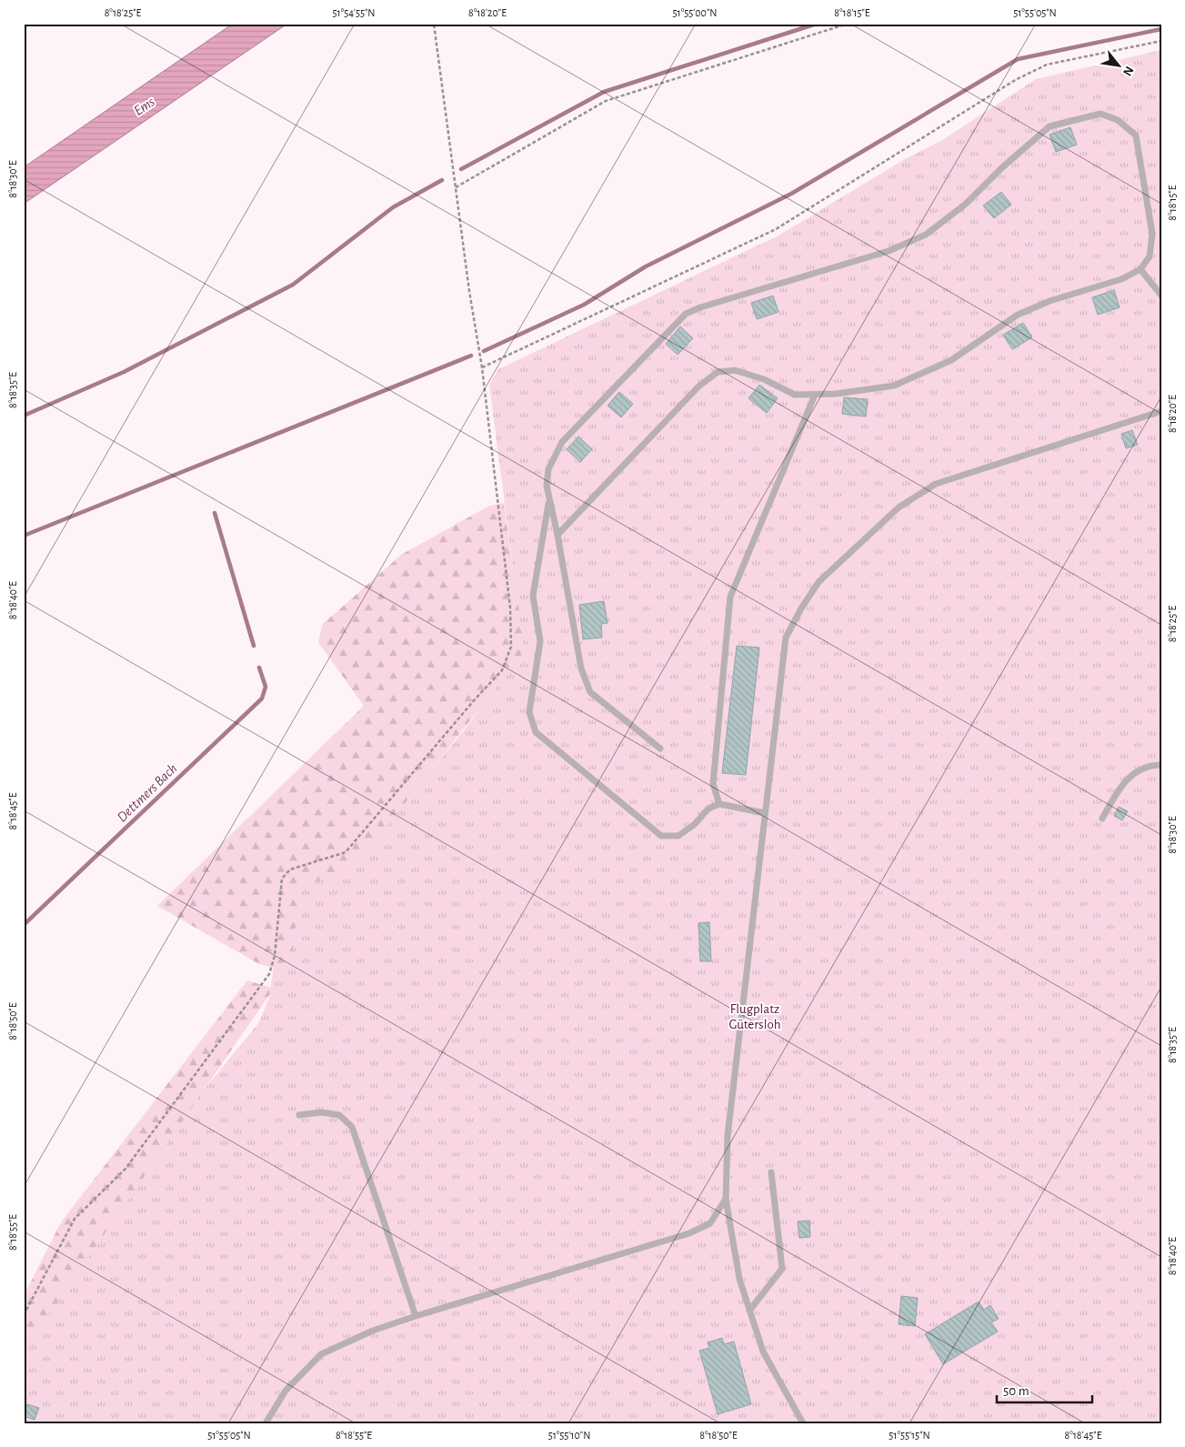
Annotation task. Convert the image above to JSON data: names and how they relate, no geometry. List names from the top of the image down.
{
  "water": ["Ems", "Dettmers Bach"],
  "parks": ["Flugplatz Gütersloh"],
  "scale_bar": "50 m",
  "north": "bottom right",
  "coordinates": [
    "8°18'25\"E",
    "51°54'55\"N",
    "8°18'20\"E",
    "51°55'00\"N",
    "8°18'15\"E",
    "51°55'05\"N",
    "8°18'30\"E",
    "8°18'35\"E",
    "8°18'40\"E",
    "8°18'45\"E",
    "8°18'50\"E",
    "8°18'55\"E",
    "51°55'10\"N",
    "51°55'15\"N"
  ]
}
